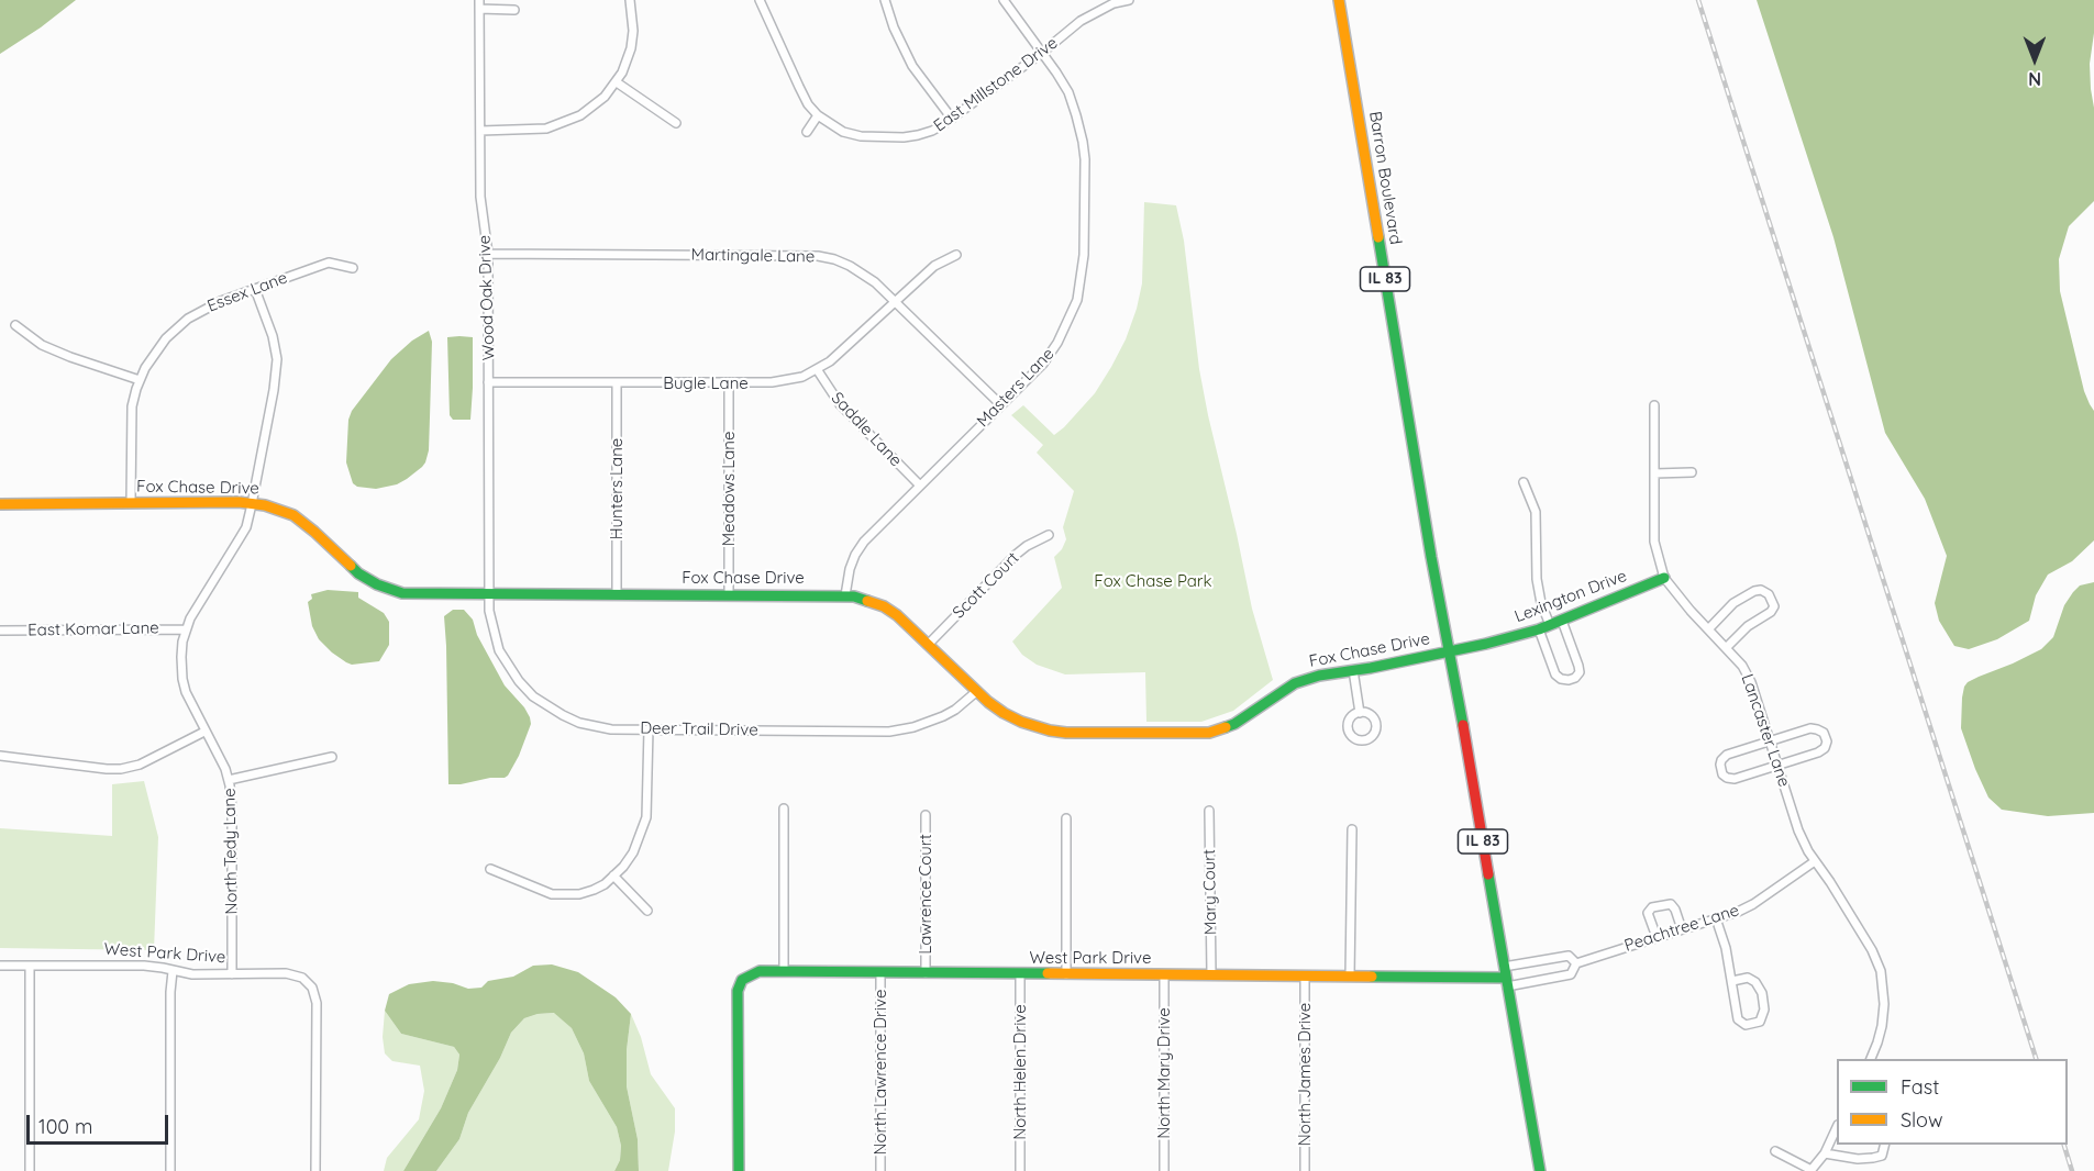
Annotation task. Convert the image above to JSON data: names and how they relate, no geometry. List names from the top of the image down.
{
  "streets": {
    "street": [
      "East Millstone Drive",
      "Barron Boulevard",
      "Martingale Lane",
      "IL 83",
      "Essex Lane",
      "Wood Oak Drive",
      "Bugle Lane",
      "Masters Lane",
      "Saddle Lane",
      "Fox Chase Drive",
      "Hunters Lane",
      "Meadows Lane",
      "Scott Court",
      "Lexington Drive",
      "East Komar Lane",
      "Deer Trail Drive",
      "Lancaster Lane",
      "North Tedy Lane",
      "Mary Court",
      "Lawrence Court",
      "Peachtree Lane",
      "West Park Drive",
      "North Lawrence Drive",
      "North Helen Drive",
      "North Mary Drive",
      "North James Drive"
    ]
  },
  "crossings": [
    ["East Millstone Drive", "Masters Lane"],
    ["Barron Boulevard", "IL 83"],
    ["Barron Boulevard", "Fox Chase Drive"],
    ["Barron Boulevard", "Lexington Drive"],
    ["Martingale Lane", "Wood Oak Drive"],
    ["Martingale Lane", "Bugle Lane"],
    ["Martingale Lane", "Masters Lane"],
    ["IL 83", "Fox Chase Drive"],
    ["IL 83", "Lexington Drive"],
    ["IL 83", "Peachtree Lane"],
    ["IL 83", "West Park Drive"],
    ["Essex Lane", "Fox Chase Drive"],
    ["Essex Lane", "North Tedy Lane"],
    ["Wood Oak Drive", "Bugle Lane"],
    ["Wood Oak Drive", "Fox Chase Drive"],
    ["Wood Oak Drive", "Deer Trail Drive"],
    ["Bugle Lane", "Saddle Lane"],
    ["Bugle Lane", "Hunters Lane"],
    ["Bugle Lane", "Meadows Lane"],
    ["Masters Lane", "Saddle Lane"],
    ["Masters Lane", "Fox Chase Drive"],
    ["Fox Chase Drive", "Hunters Lane"],
    ["Fox Chase Drive", "Meadows Lane"],
    ["Fox Chase Drive", "Scott Court"],
    ["Fox Chase Drive", "Lexington Drive"],
    ["Fox Chase Drive", "Deer Trail Drive"],
    ["Fox Chase Drive", "North Tedy Lane"],
    ["Lexington Drive", "Lancaster Lane"],
    ["East Komar Lane", "North Tedy Lane"],
    ["Lancaster Lane", "Peachtree Lane"],
    ["North Tedy Lane", "West Park Drive"],
    ["Mary Court", "West Park Drive"],
    ["Lawrence Court", "West Park Drive"],
    ["Peachtree Lane", "West Park Drive"],
    ["West Park Drive", "North Lawrence Drive"],
    ["West Park Drive", "North Helen Drive"],
    ["West Park Drive", "North Mary Drive"],
    ["West Park Drive", "North James Drive"]
  ],
  "parks": ["Fox Chase Park"],
  "legend": ["Fast", "Slow"],
  "scale_bar": "100 m",
  "north": "bottom"
}
